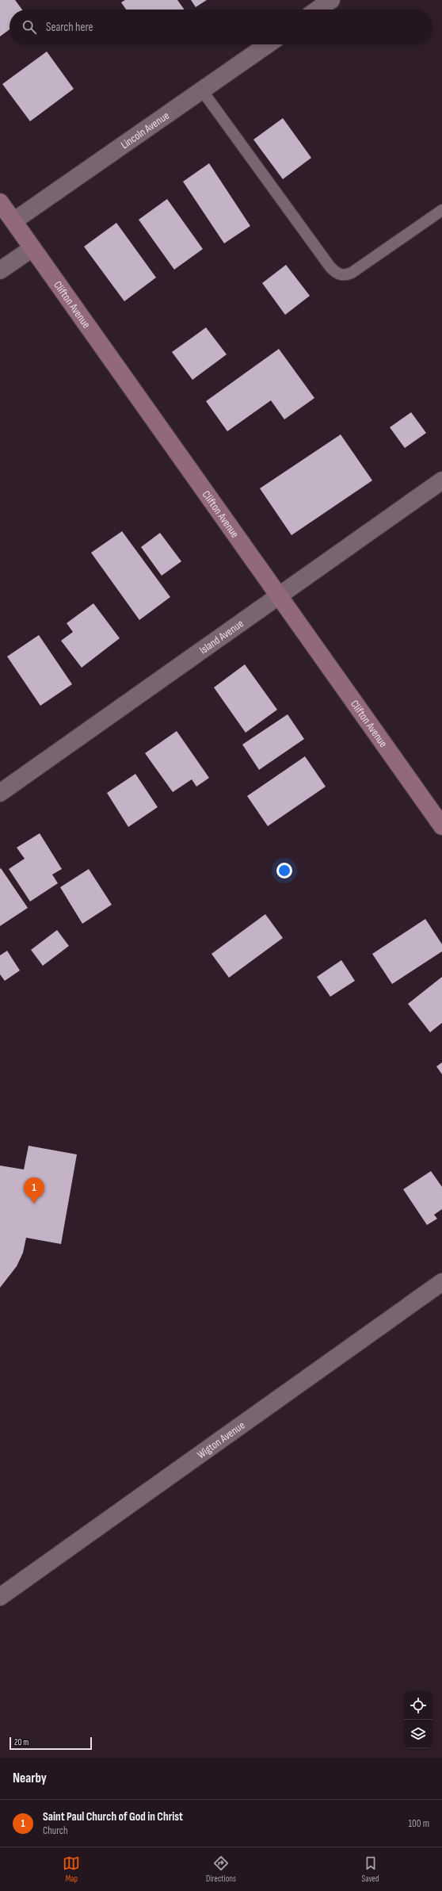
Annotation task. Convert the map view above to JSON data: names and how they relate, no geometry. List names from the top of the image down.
{
  "streets": {
    "street": [
      "Lincoln Avenue",
      "Clifton Avenue",
      "Island Avenue",
      "Wigton Avenue"
    ]
  },
  "crossings": [
    ["Lincoln Avenue", "Clifton Avenue"],
    ["Clifton Avenue", "Island Avenue"]
  ],
  "scale_bar": "20 m",
  "page": {
    "search": "Search here",
    "pins": "1",
    "scale": "20 m",
    "heading": "Nearby",
    "list": [
      {
        "mark": "1",
        "name": "Saint Paul Church of God in Christ",
        "note": "Church",
        "value": "100 m"
      }
    ],
    "nav": ["Map", "Directions", "Saved"]
  }
}
